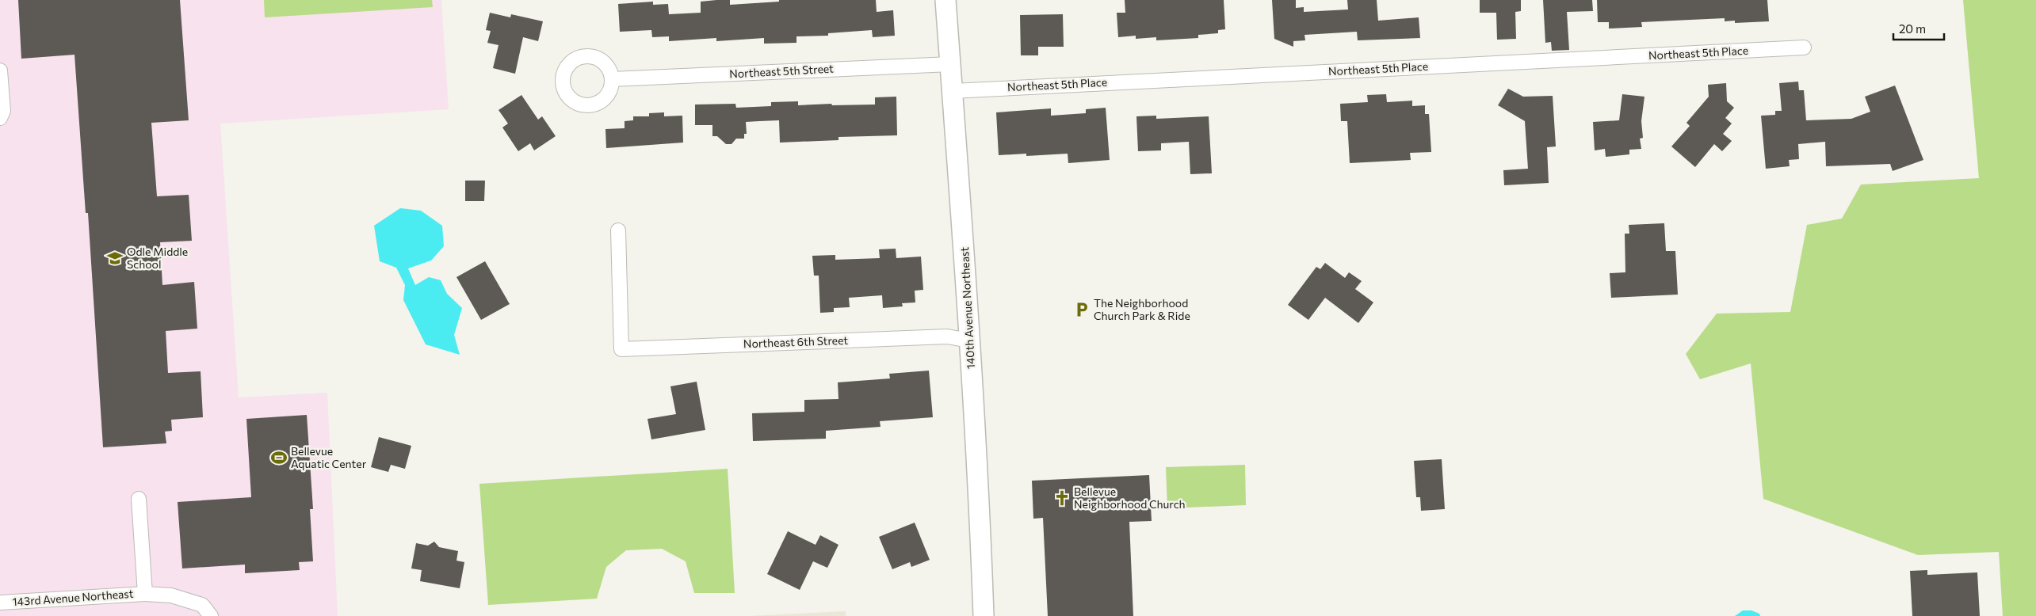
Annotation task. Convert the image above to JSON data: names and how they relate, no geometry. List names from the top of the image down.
{
  "streets": {
    "street": [
      "Northeast 5th Place",
      "Northeast 5th Street",
      "140th Avenue Northeast",
      "Northeast 6th Street",
      "143rd Avenue Northeast"
    ]
  },
  "crossings": [
    ["Northeast 5th Place", "140th Avenue Northeast"],
    ["Northeast 5th Street", "140th Avenue Northeast"],
    ["140th Avenue Northeast", "Northeast 6th Street"]
  ],
  "places": {
    "school or university": ["Odle Middle School"],
    "parking": ["The Neighborhood Church Park & Ride"],
    "sports": ["Bellevue Aquatic Center"],
    "church": ["Bellevue Neighborhood Church"]
  },
  "scale_bar": "20 m"
}
